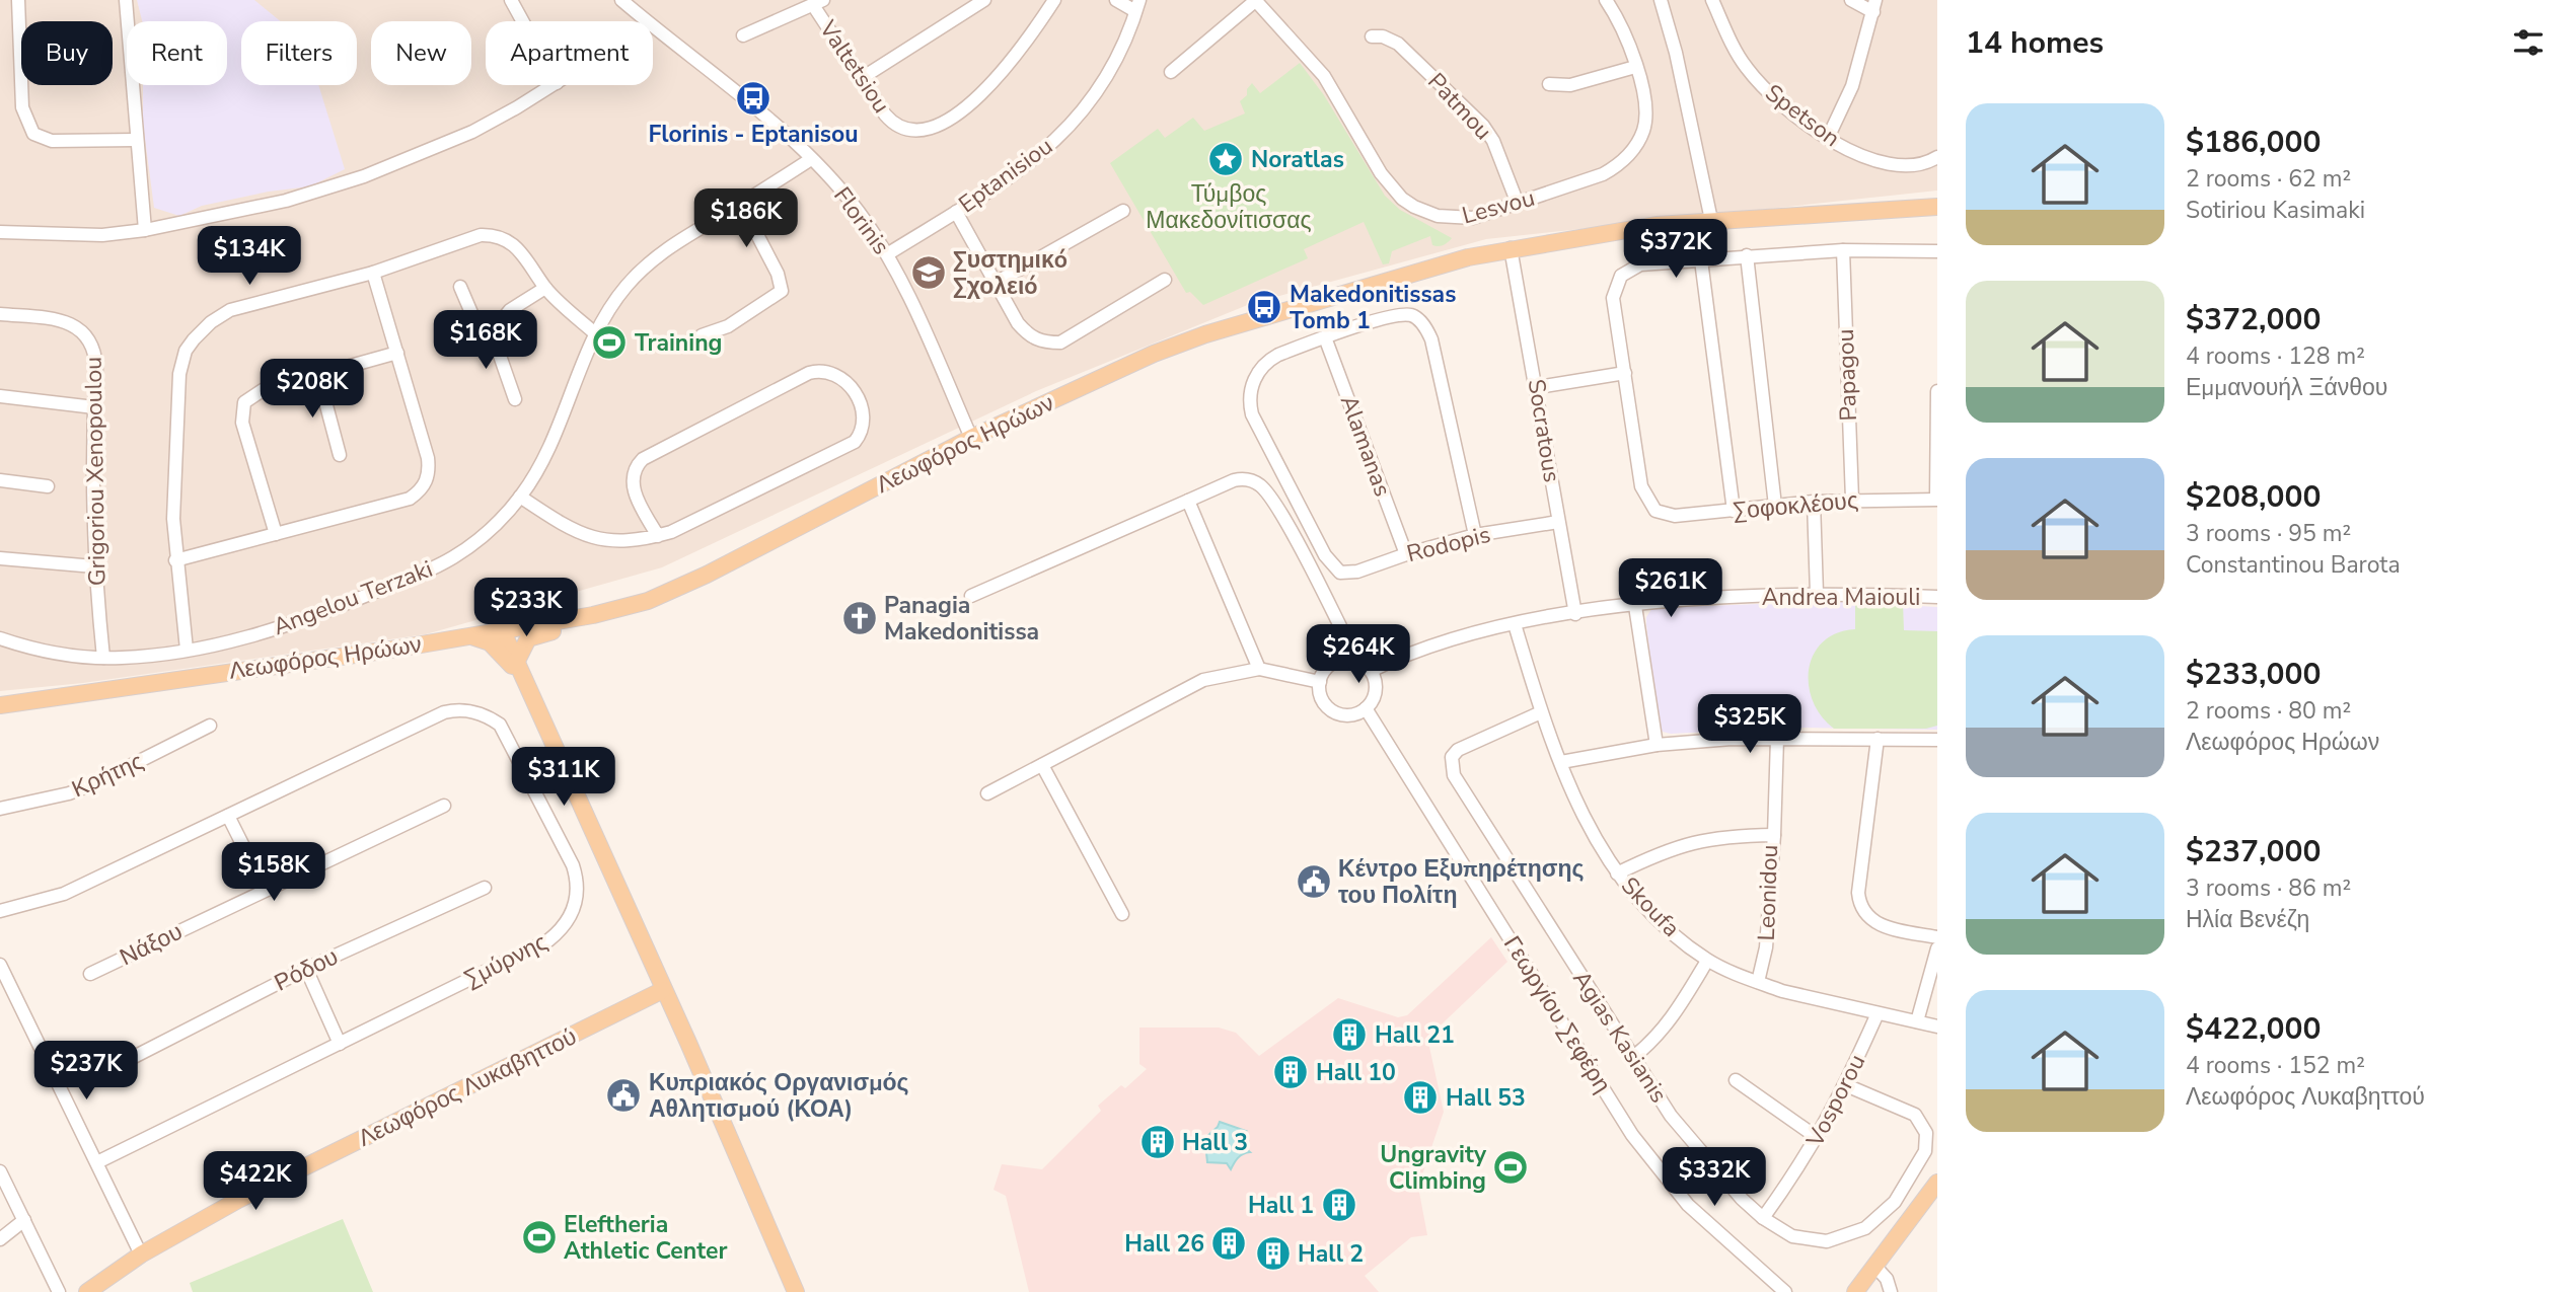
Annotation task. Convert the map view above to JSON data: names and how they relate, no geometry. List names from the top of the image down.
{
  "streets": {
    "main road": ["Λεωφόρος Ηρώων", "Λεωφόρος Λυκαβηττού"],
    "street": [
      "Valtetsiou",
      "Patmou",
      "Spetson",
      "Eptanisiou",
      "Lesvou",
      "Florinis",
      "Papagou",
      "Socratous",
      "Alamanas",
      "Grigoriou Xenopoulou",
      "Σοφοκλέους",
      "Rodopis",
      "Andrea Maiouli",
      "Angelou Terzaki",
      "Κρήτης",
      "Leonidou",
      "Skoufa",
      "Νάξου",
      "Σμύρνης",
      "Ρόδου",
      "Γεωργίου Σεφέρη",
      "Agias Kasianis",
      "Vosporou"
    ]
  },
  "crossings": [
    ["Patmou", "Lesvou"],
    ["Eptanisiou", "Florinis"],
    ["Florinis", "Λεωφόρος Ηρώων"],
    ["Florinis", "Angelou Terzaki"],
    ["Papagou", "Σοφοκλέους"],
    ["Socratous", "Λεωφόρος Ηρώων"],
    ["Socratous", "Rodopis"],
    ["Socratous", "Andrea Maiouli"],
    ["Alamanas", "Rodopis"],
    ["Grigoriou Xenopoulou", "Angelou Terzaki"],
    ["Andrea Maiouli", "Skoufa"],
    ["Andrea Maiouli", "Γεωργίου Σεφέρη"],
    ["Leonidou", "Skoufa"],
    ["Skoufa", "Agias Kasianis"],
    ["Skoufa", "Vosporou"],
    ["Agias Kasianis", "Vosporou"]
  ],
  "parks": ["Τύμβος Μακεδονίτισσας"],
  "places": {
    "bus stop": ["Florinis - Eptanisou", "Makedonitissas Tomb 1"],
    "place": ["Noratlas"],
    "school or university": ["Συστημικó Σχολειó"],
    "sports": ["Training", "Ungravity Climbing", "Eleftheria Athletic Center"],
    "church": ["Panagia Makedonitissa"],
    "public building": ["Κέντρο Εξυπηρέτησης του Πολίτη", "Κυπριακός Οργανισμός Αθλητισμού (ΚΟΑ)"],
    "building": [
      "Hall 21",
      "Hall 10",
      "Hall 53",
      "Hall 3",
      "Hall 1",
      "Hall 26",
      "Hall 2"
    ]
  },
  "page": {
    "heading": "14 homes",
    "chip": [
      "Buy",
      "Rent",
      "Filters",
      "New",
      "Apartment"
    ],
    "list": [
      {
        "name": "$186,000",
        "note": "2 rooms · 62 m² · Sotiriou Kasimaki"
      },
      {
        "name": "$372,000",
        "note": "4 rooms · 128 m² · Εμμανουήλ Ξάνθου"
      },
      {
        "name": "$208,000",
        "note": "3 rooms · 95 m² · Constantinou Barota"
      },
      {
        "name": "$233,000",
        "note": "2 rooms · 80 m² · Λεωφόρος Ηρώων"
      },
      {
        "name": "$237,000",
        "note": "3 rooms · 86 m² · Ηλία Βενέζη"
      },
      {
        "name": "$422,000",
        "note": "4 rooms · 152 m² · Λεωφόρος Λυκαβηττού"
      }
    ],
    "price": [
      "$186K",
      "$372K",
      "$134K",
      "$168K",
      "$208K",
      "$261K",
      "$233K",
      "$264K",
      "$325K",
      "$311K",
      "$158K",
      "$237K",
      "$332K",
      "$422K"
    ]
  }
}
